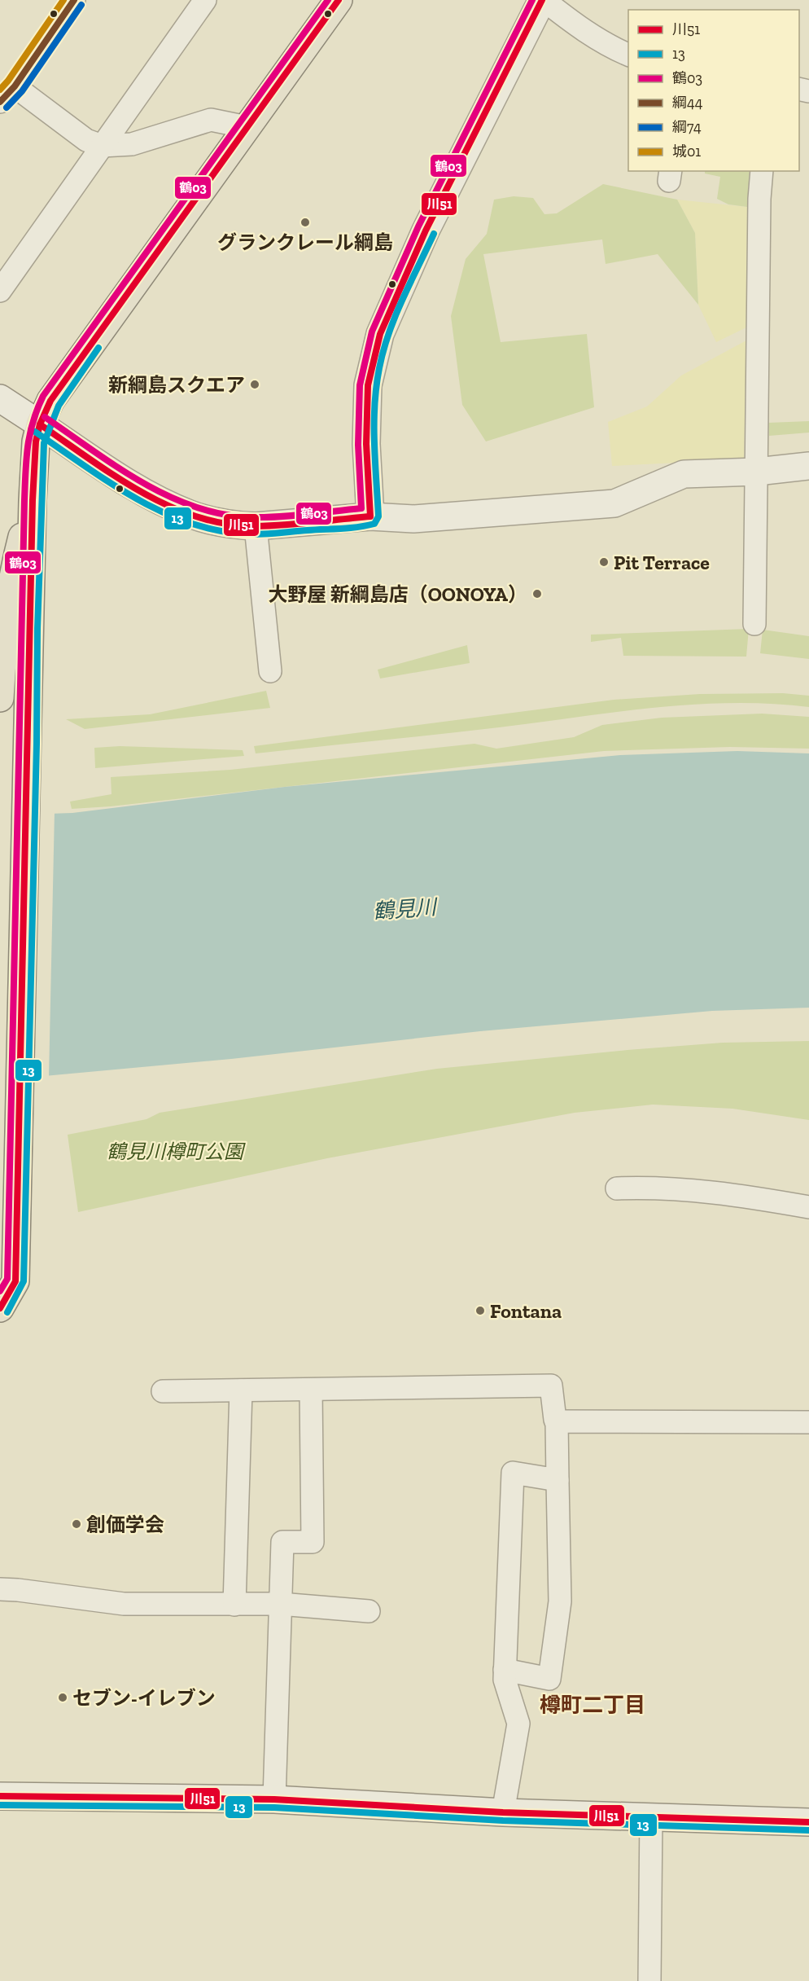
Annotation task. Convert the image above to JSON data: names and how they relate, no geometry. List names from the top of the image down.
{
  "districts": ["樽町二丁目"],
  "water": ["鶴見川"],
  "parks": ["鶴見川樽町公園"],
  "places": [
    "グランクレール綱島",
    "新綱島スクエア",
    "Pit Terrace",
    "大野屋 新綱島店（OONOYA）",
    "Fontana",
    "創価学会",
    "セブン-イレブン"
  ],
  "lines": [
    "transit line 川51",
    "transit line 鶴03",
    "transit line 綱44",
    "transit line 城01",
    "transit line 綱74",
    "transit line 13"
  ],
  "legend": [
    "川51",
    "13",
    "鶴03",
    "綱44",
    "綱74",
    "城01"
  ]
}
